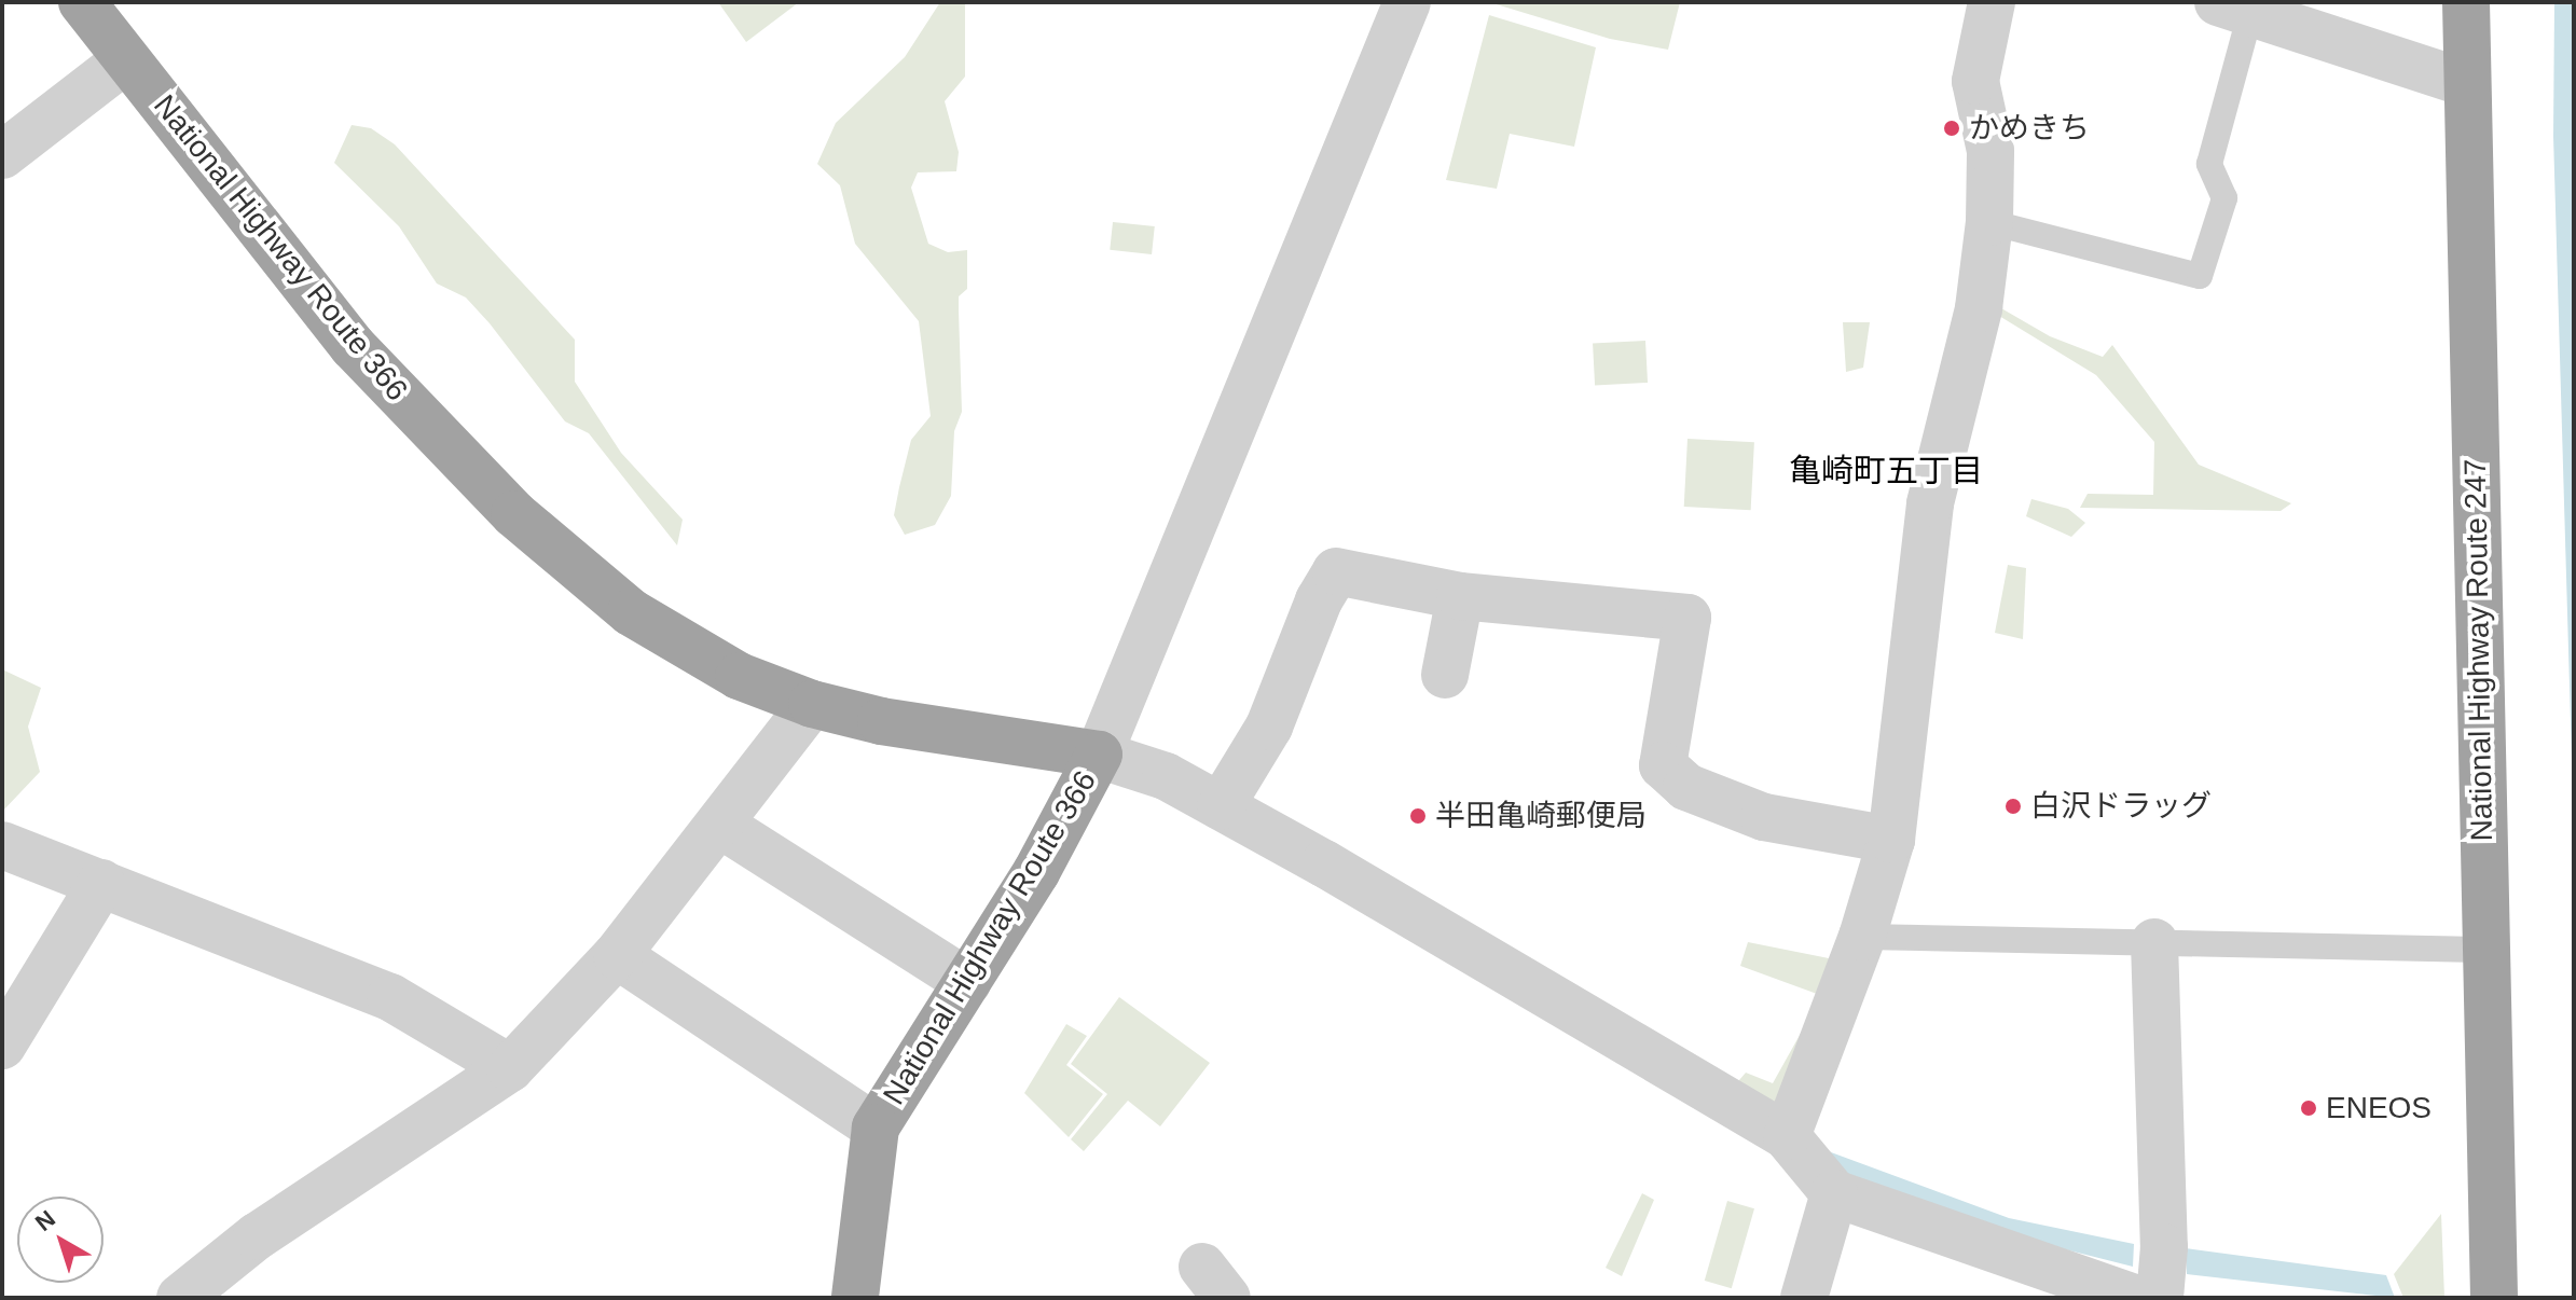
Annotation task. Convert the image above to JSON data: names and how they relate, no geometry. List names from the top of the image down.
{
  "streets": {
    "highway": ["National Highway Route 366", "National Highway Route 247"]
  },
  "districts": ["亀崎町五丁目"],
  "places": [
    "かめきち",
    "白沢ドラッグ",
    "半田亀崎郵便局",
    "ENEOS"
  ],
  "north": "top left"
}
